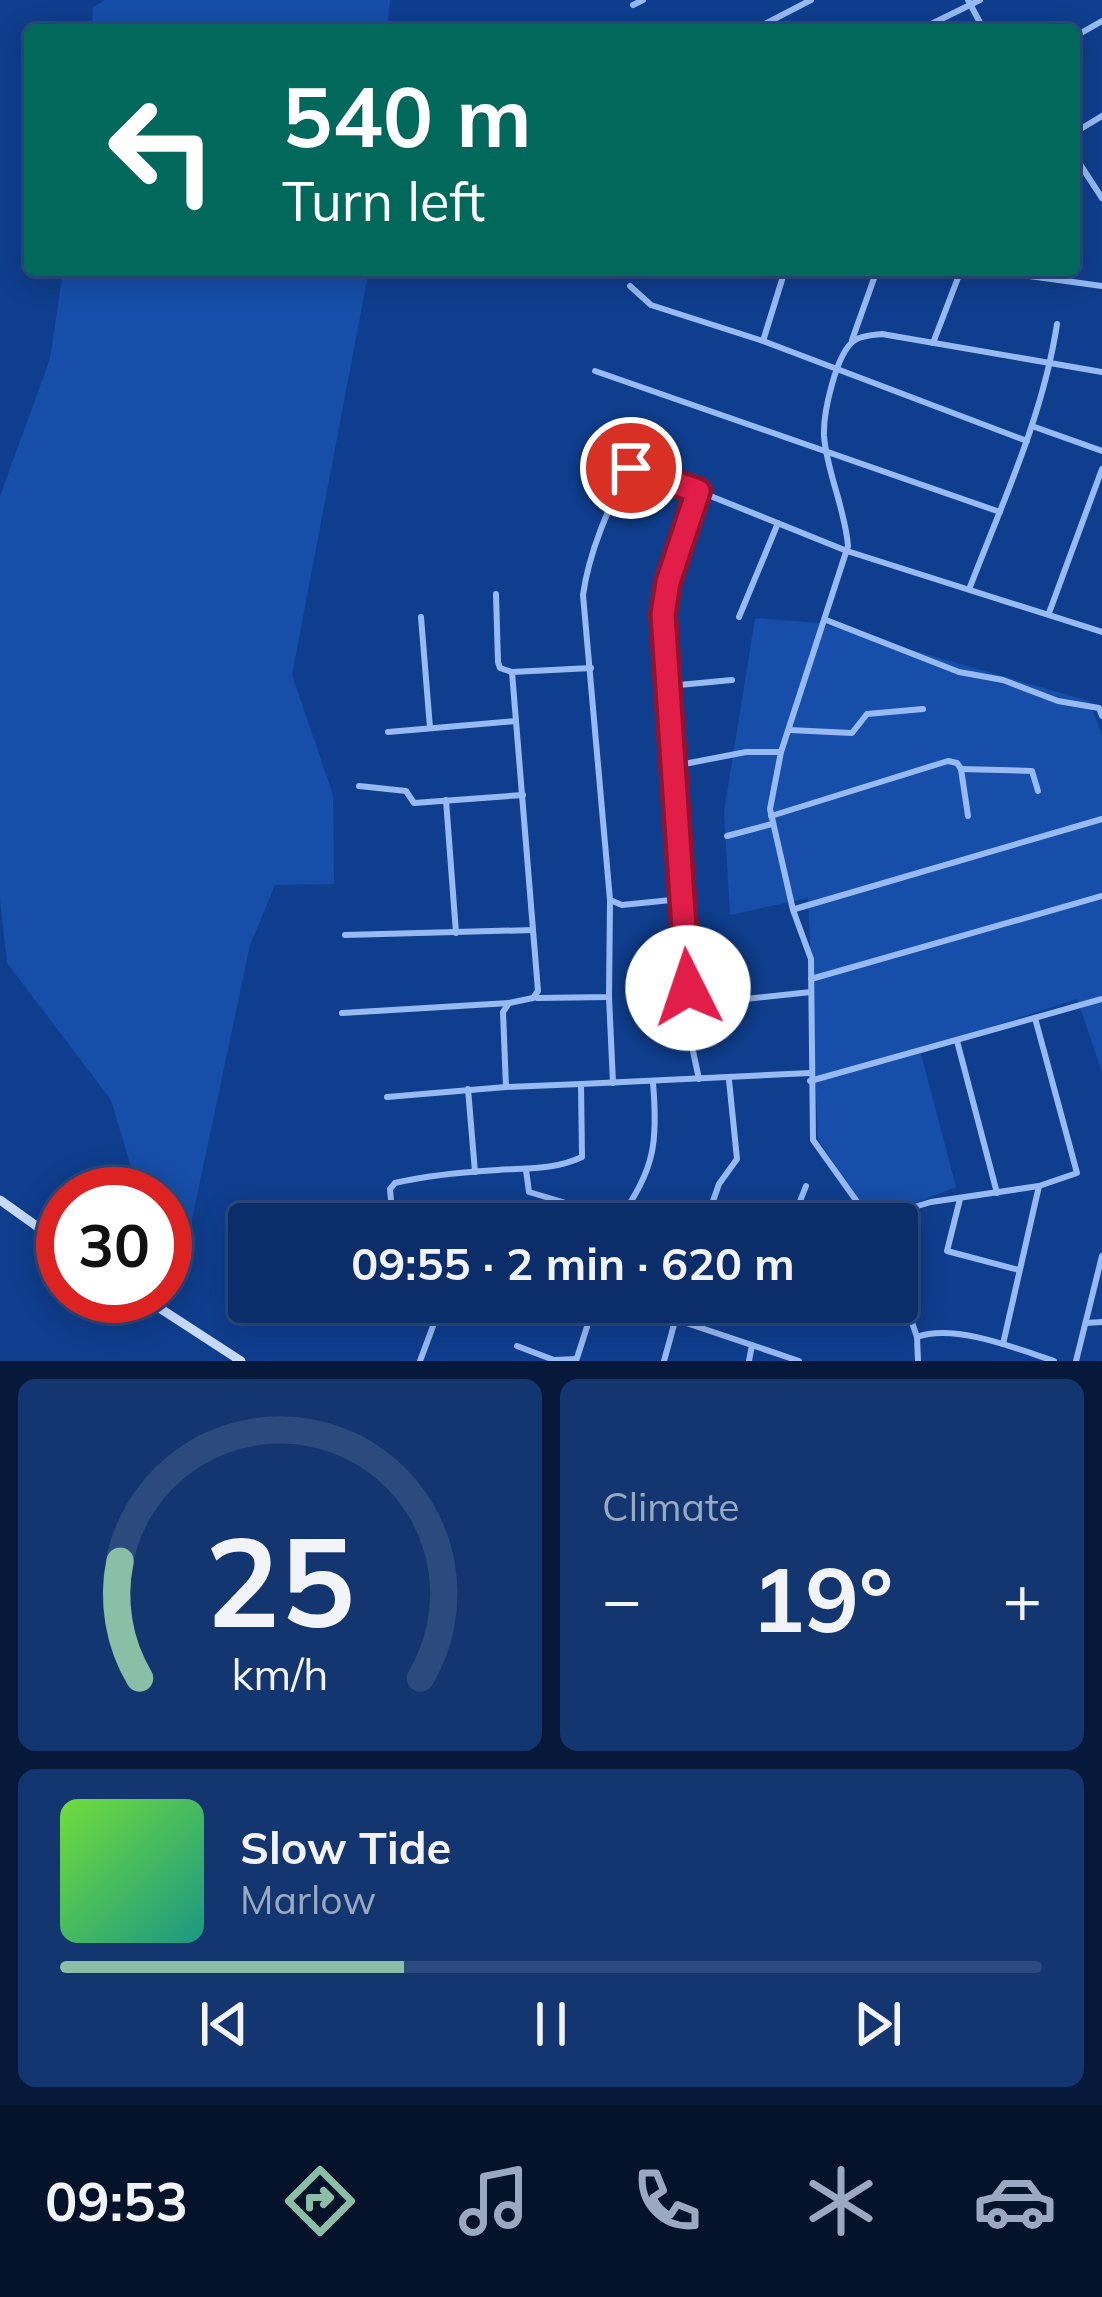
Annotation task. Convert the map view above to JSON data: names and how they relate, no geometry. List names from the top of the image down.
{
  "page": {
    "turn": ["540 m", "Turn left"],
    "limit": "30",
    "trip": "09:55 · 2 min · 620 m",
    "tile": "Climate",
    "heat": ["−", "19°", "+"],
    "song": ["Slow Tide", "Marlow"],
    "tabs": "09:53",
    "gauge": ["25", "km/h"]
  }
}
